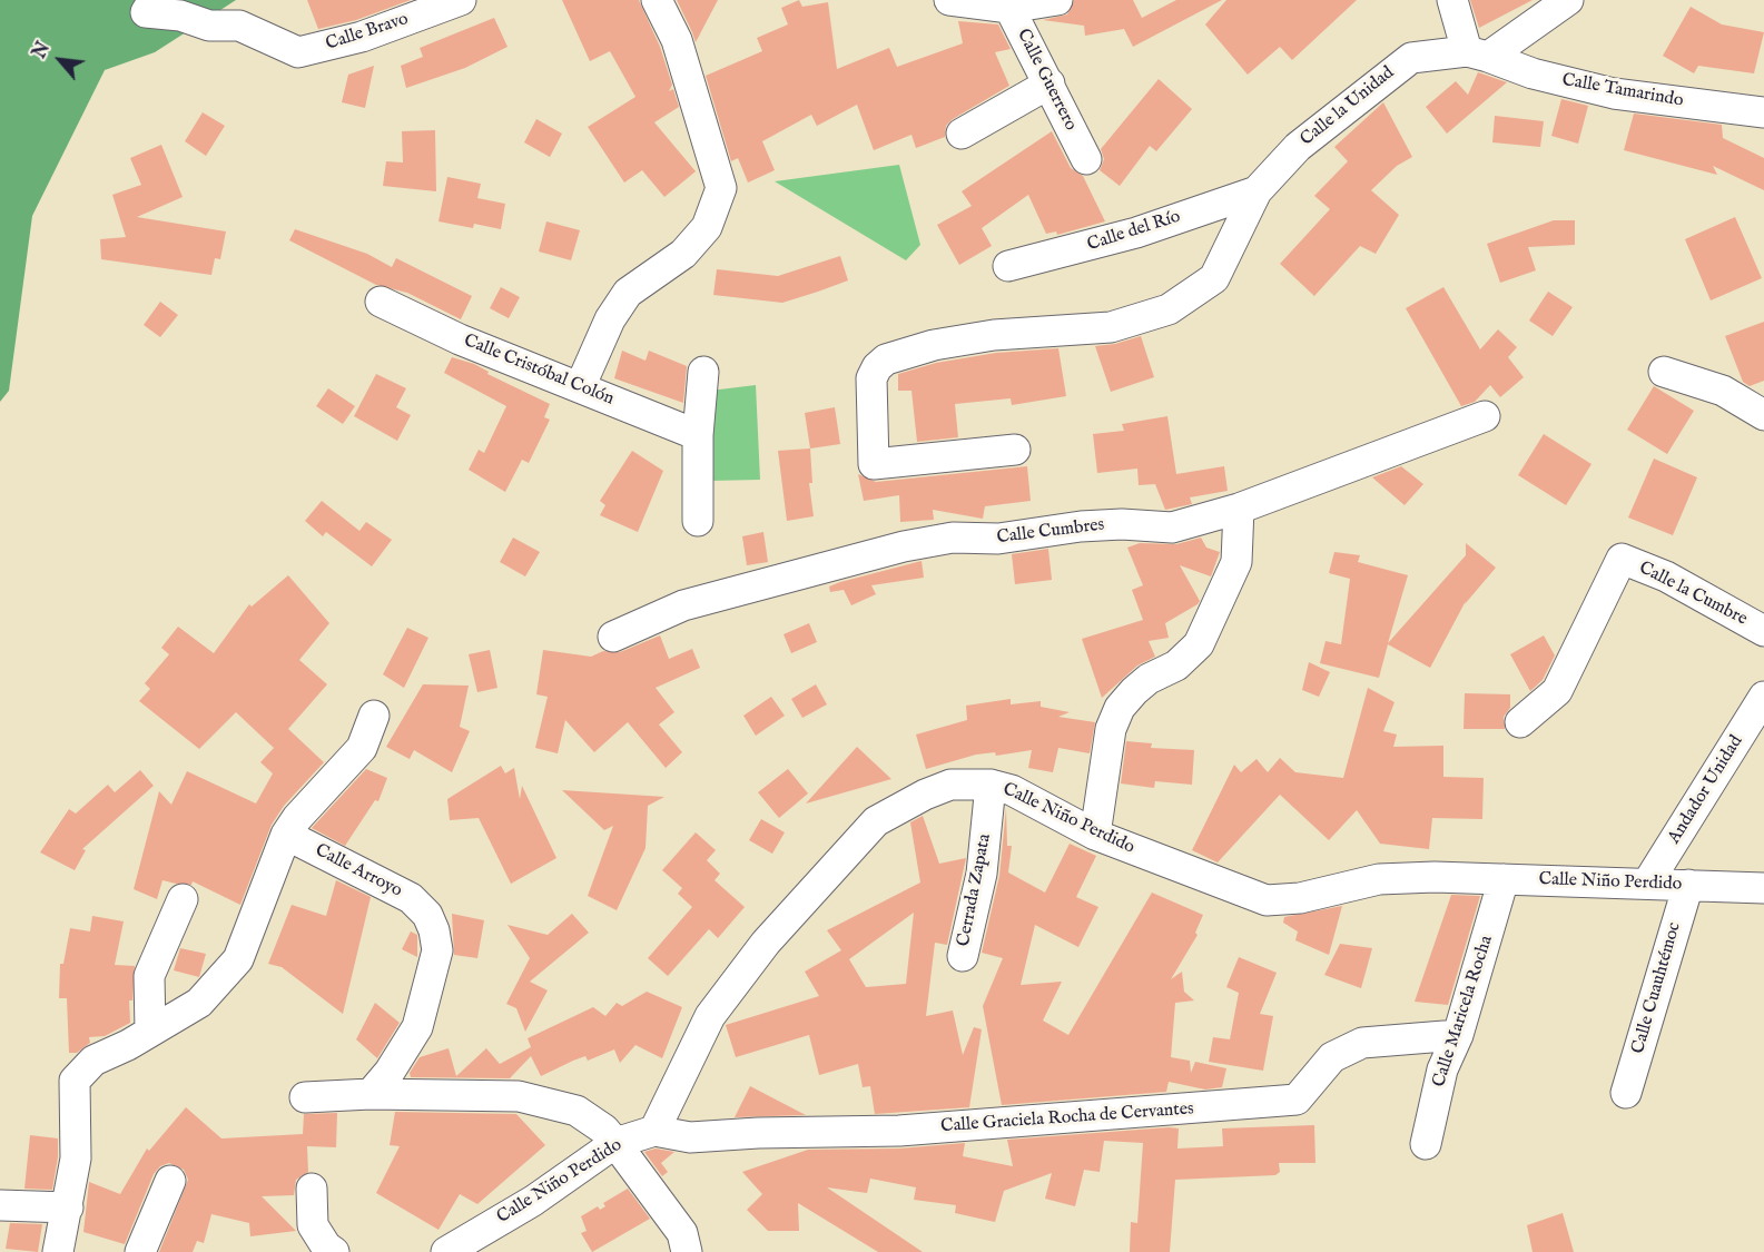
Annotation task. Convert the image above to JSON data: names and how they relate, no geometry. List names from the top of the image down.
{
  "streets": {
    "street": [
      "Calle Bravo",
      "Calle Guerrero",
      "Calle Tamarindo",
      "Calle la Unidad",
      "Calle del Río",
      "Calle Cristóbal Colón",
      "Calle Cumbres",
      "Calle la Cumbre",
      "Andador Unidad",
      "Calle Niño Perdido",
      "Calle Arroyo",
      "Cerrada Zapata",
      "Calle Cuauhtémoc",
      "Calle Maricela Rocha",
      "Calle Graciela Rocha de Cervantes"
    ]
  },
  "crossings": [
    ["Calle Tamarindo", "Calle la Unidad"],
    ["Calle la Unidad", "Calle del Río"],
    ["Andador Unidad", "Calle Niño Perdido"],
    ["Calle Niño Perdido", "Cerrada Zapata"],
    ["Calle Niño Perdido", "Calle Cuauhtémoc"],
    ["Calle Niño Perdido", "Calle Maricela Rocha"],
    ["Calle Niño Perdido", "Calle Graciela Rocha de Cervantes"],
    ["Calle Maricela Rocha", "Calle Graciela Rocha de Cervantes"]
  ],
  "north": "top left"
}
